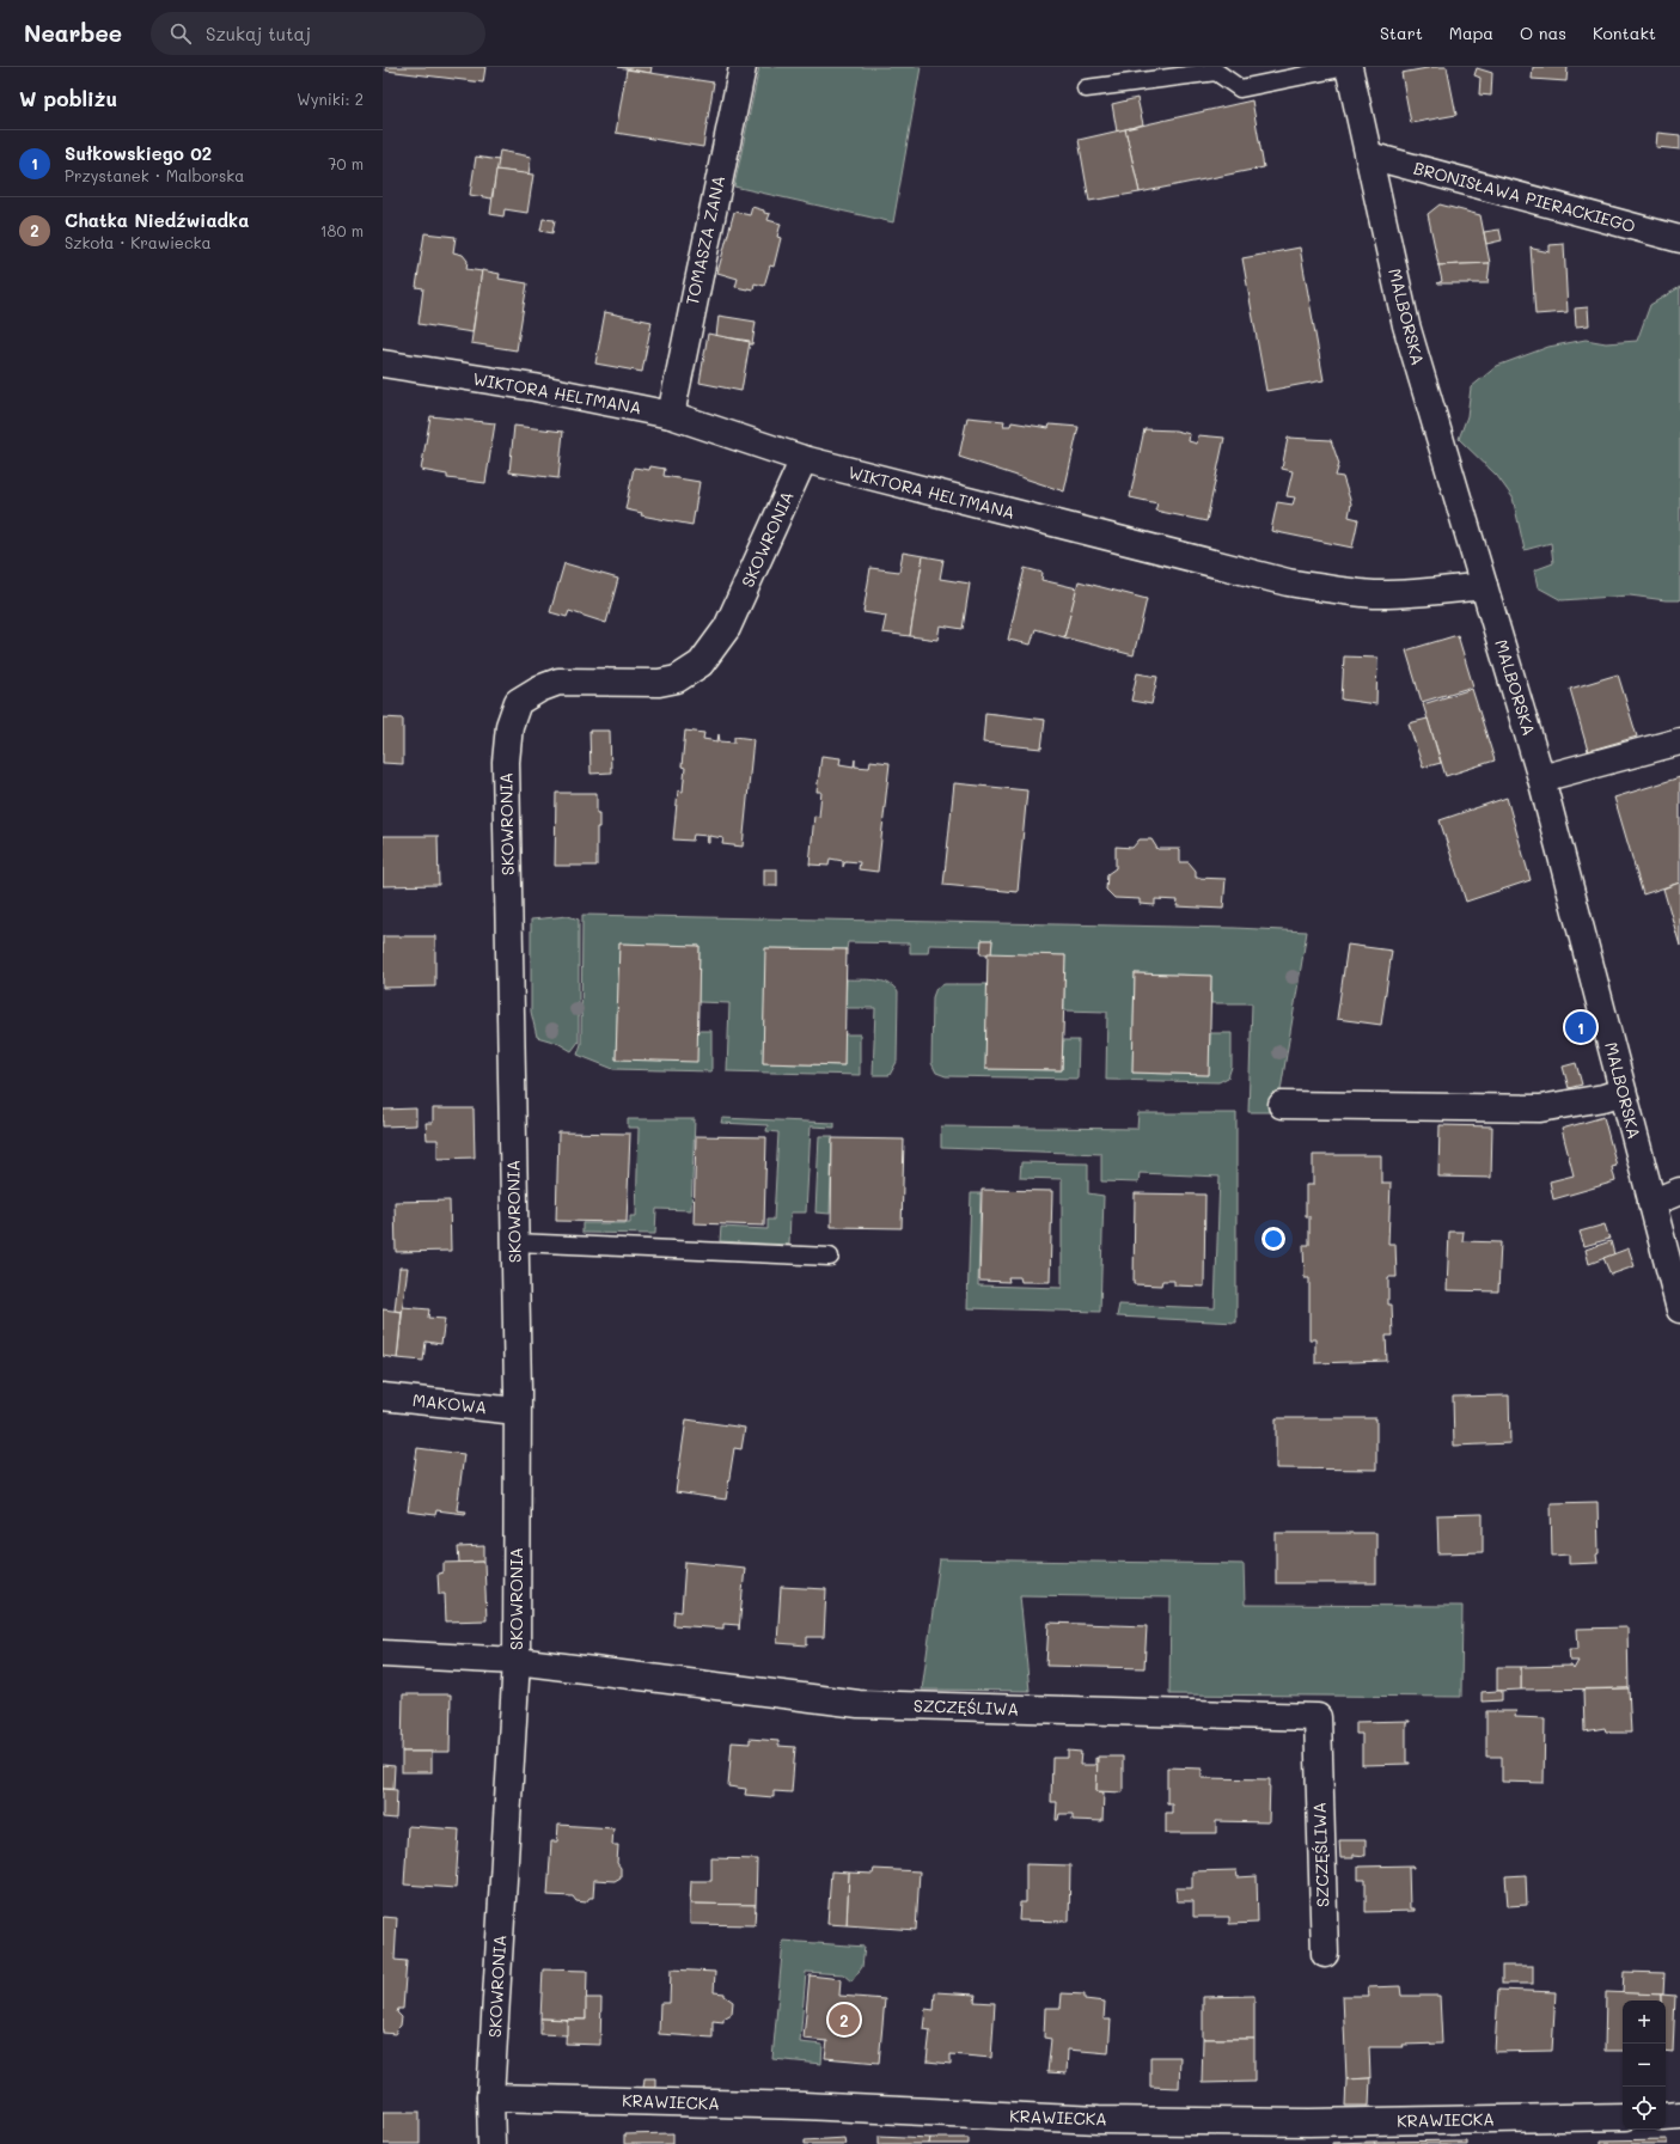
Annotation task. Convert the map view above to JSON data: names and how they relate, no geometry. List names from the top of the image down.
{
  "streets": {
    "street": [
      "BRONISŁAWA PIERACKIEGO",
      "TOMASZA ZANA",
      "MALBORSKA",
      "WIKTORA HELTMANA",
      "SKOWRONIA",
      "MAKOWA",
      "SZCZĘŚLIWA",
      "KRAWIECKA"
    ]
  },
  "crossings": [
    ["BRONISŁAWA PIERACKIEGO", "MALBORSKA"],
    ["TOMASZA ZANA", "WIKTORA HELTMANA"],
    ["MALBORSKA", "WIKTORA HELTMANA"],
    ["WIKTORA HELTMANA", "SKOWRONIA"],
    ["SKOWRONIA", "MAKOWA"],
    ["SKOWRONIA", "SZCZĘŚLIWA"],
    ["SKOWRONIA", "KRAWIECKA"]
  ],
  "page": {
    "header": "Nearbee",
    "search": "Szukaj tutaj",
    "nav": [
      "Start",
      "Mapa",
      "O nas",
      "Kontakt"
    ],
    "heading": ["W pobliżu", "Wyniki: 2"],
    "list": [
      {
        "mark": "1",
        "name": "Sułkowskiego 02",
        "note": "Przystanek · Malborska",
        "value": "70 m"
      },
      {
        "mark": "2",
        "name": "Chatka Niedźwiadka",
        "note": "Szkoła · Krawiecka",
        "value": "180 m"
      }
    ],
    "pins": ["1", "2"],
    "map_buttons": ["+", "−"]
  }
}
